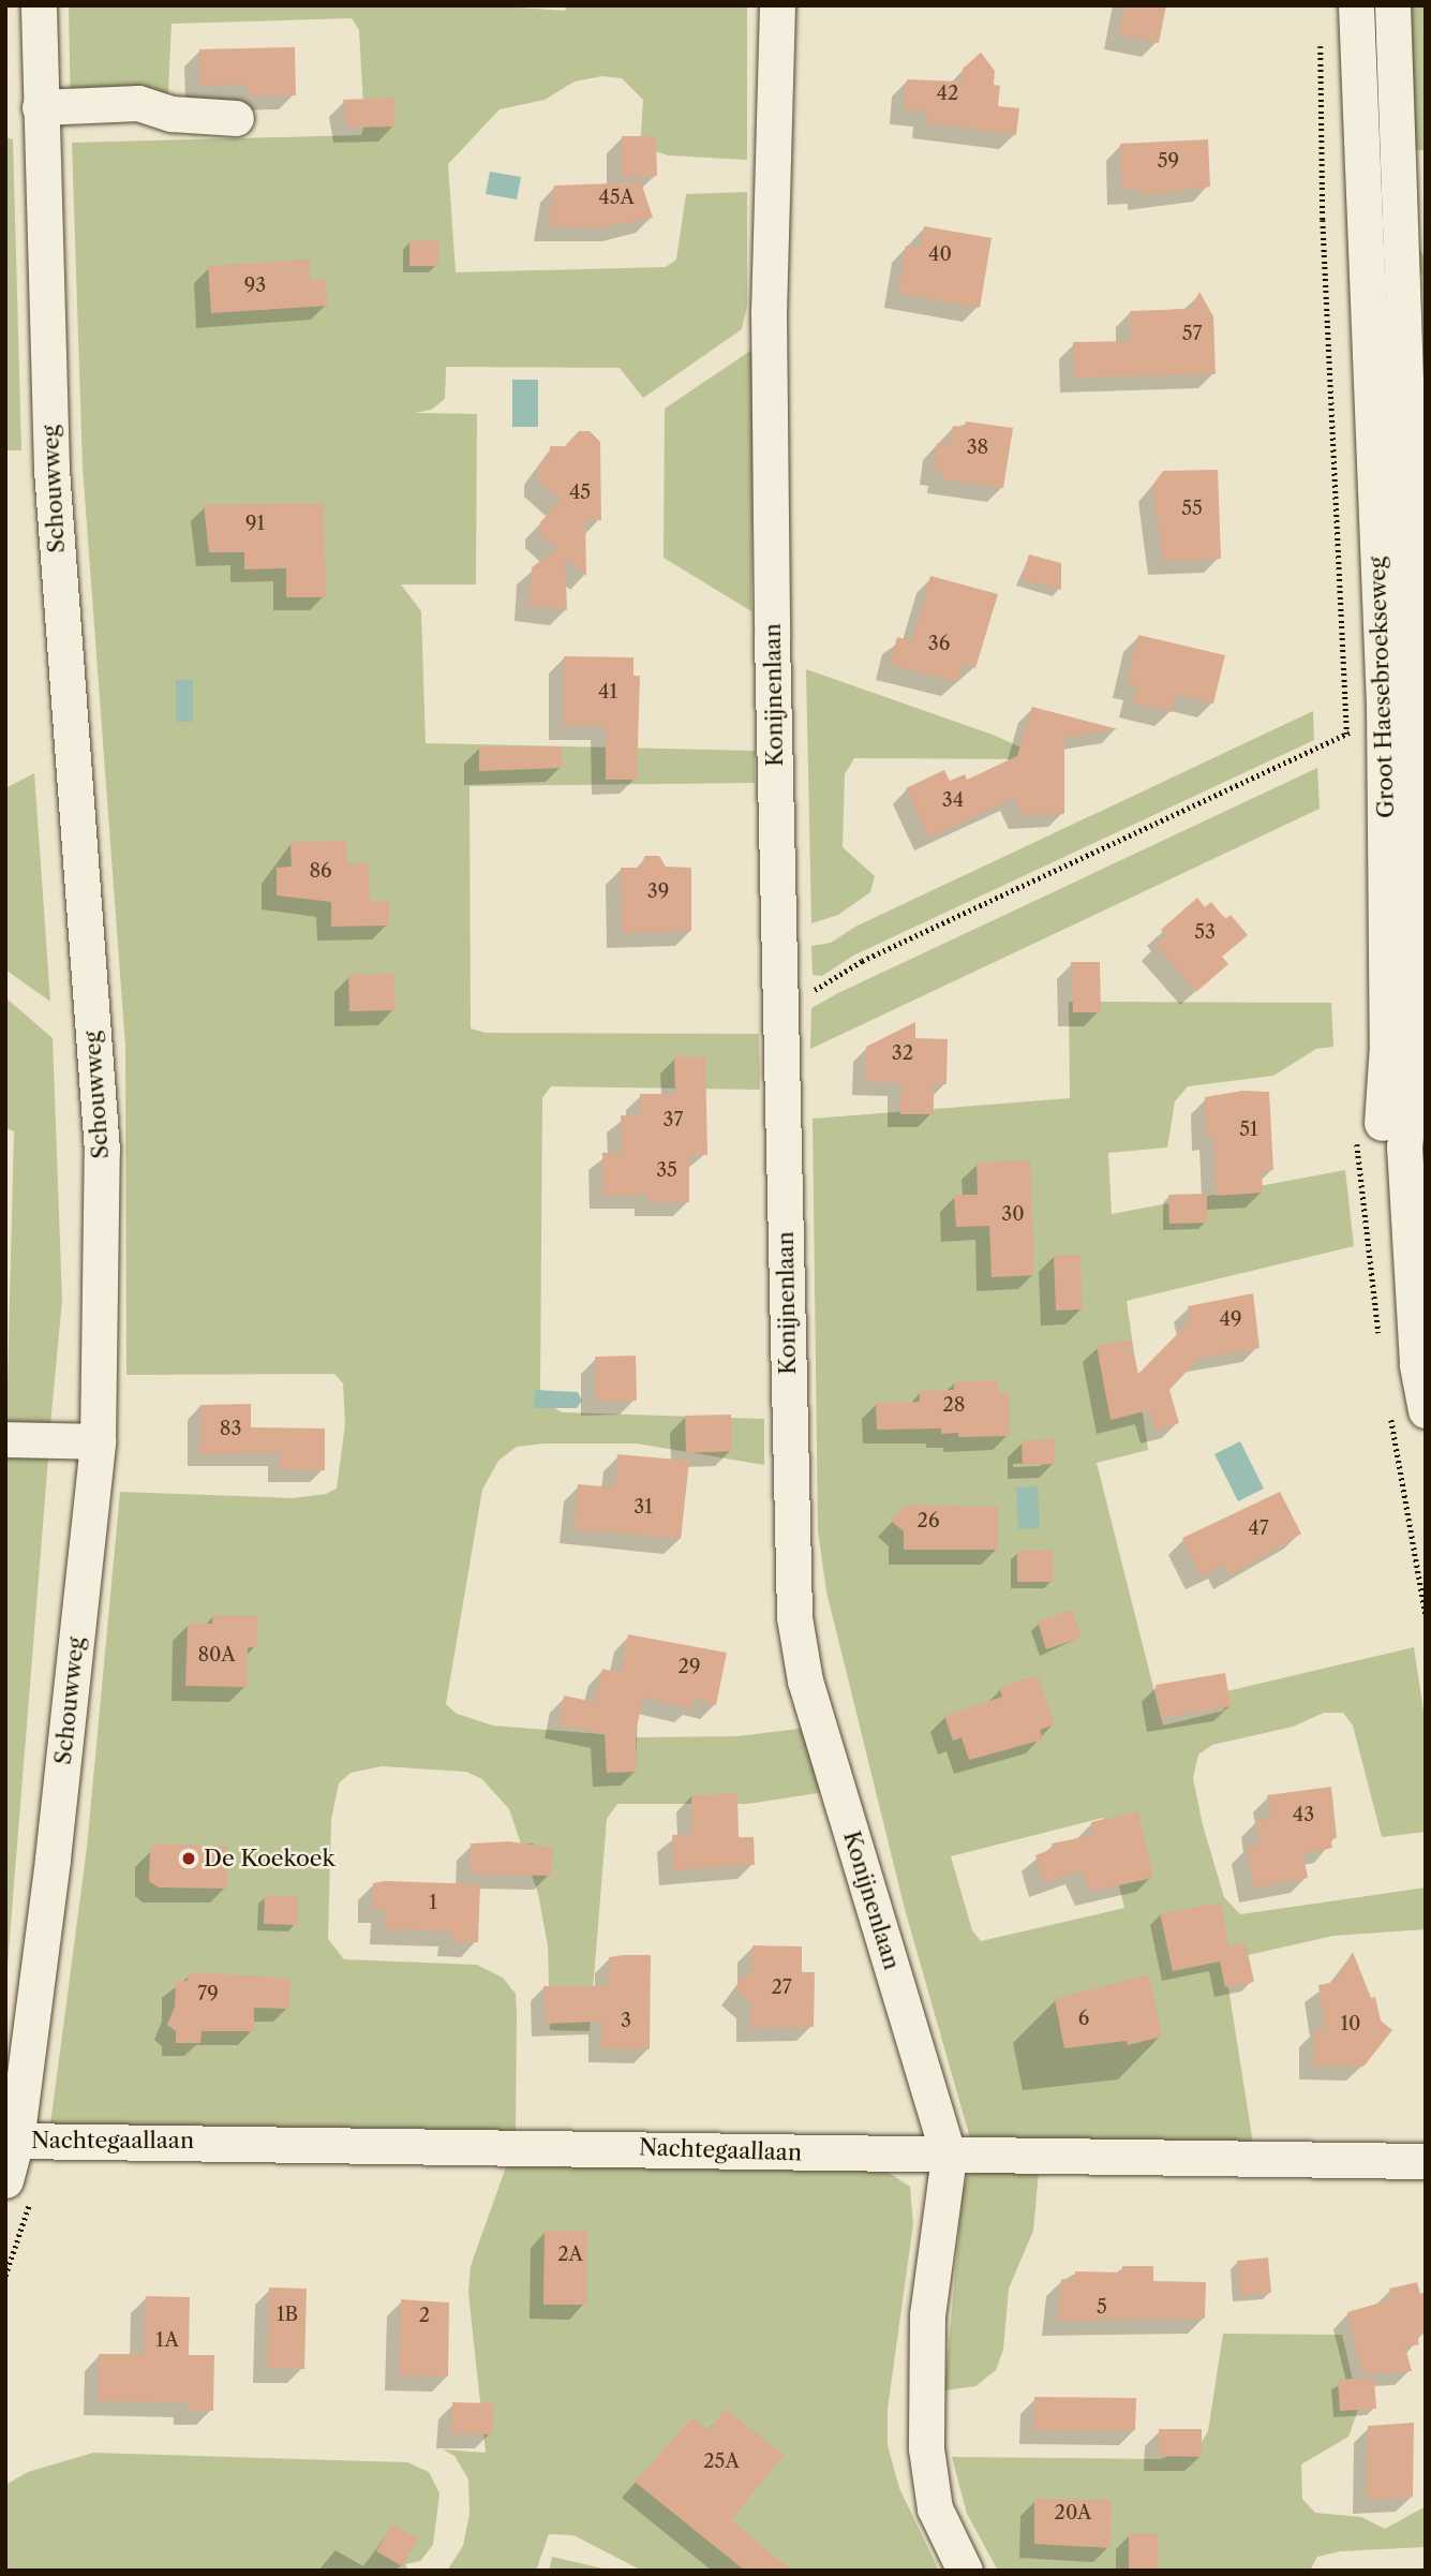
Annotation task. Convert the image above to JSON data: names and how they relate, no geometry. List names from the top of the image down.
{
  "streets": {
    "street": [
      "Schouwweg",
      "Groot Haesebroekseweg",
      "Konijnenlaan",
      "Nachtegaallaan"
    ]
  },
  "crossings": [
    ["Schouwweg", "Nachtegaallaan"],
    ["Konijnenlaan", "Nachtegaallaan"]
  ],
  "places": ["De Koekoek"],
  "house_numbers": [
    "42",
    "59",
    "45A",
    "40",
    "93",
    "57",
    "38",
    "45",
    "55",
    "91",
    "36",
    "41",
    "34",
    "86",
    "39",
    "53",
    "32",
    "37",
    "51",
    "35",
    "30",
    "49",
    "28",
    "83",
    "31",
    "26",
    "47",
    "80A",
    "29",
    "43",
    "1",
    "27",
    "79",
    "6",
    "3",
    "10",
    "2A",
    "5",
    "1B",
    "2",
    "1A",
    "25A",
    "20A"
  ]
}
